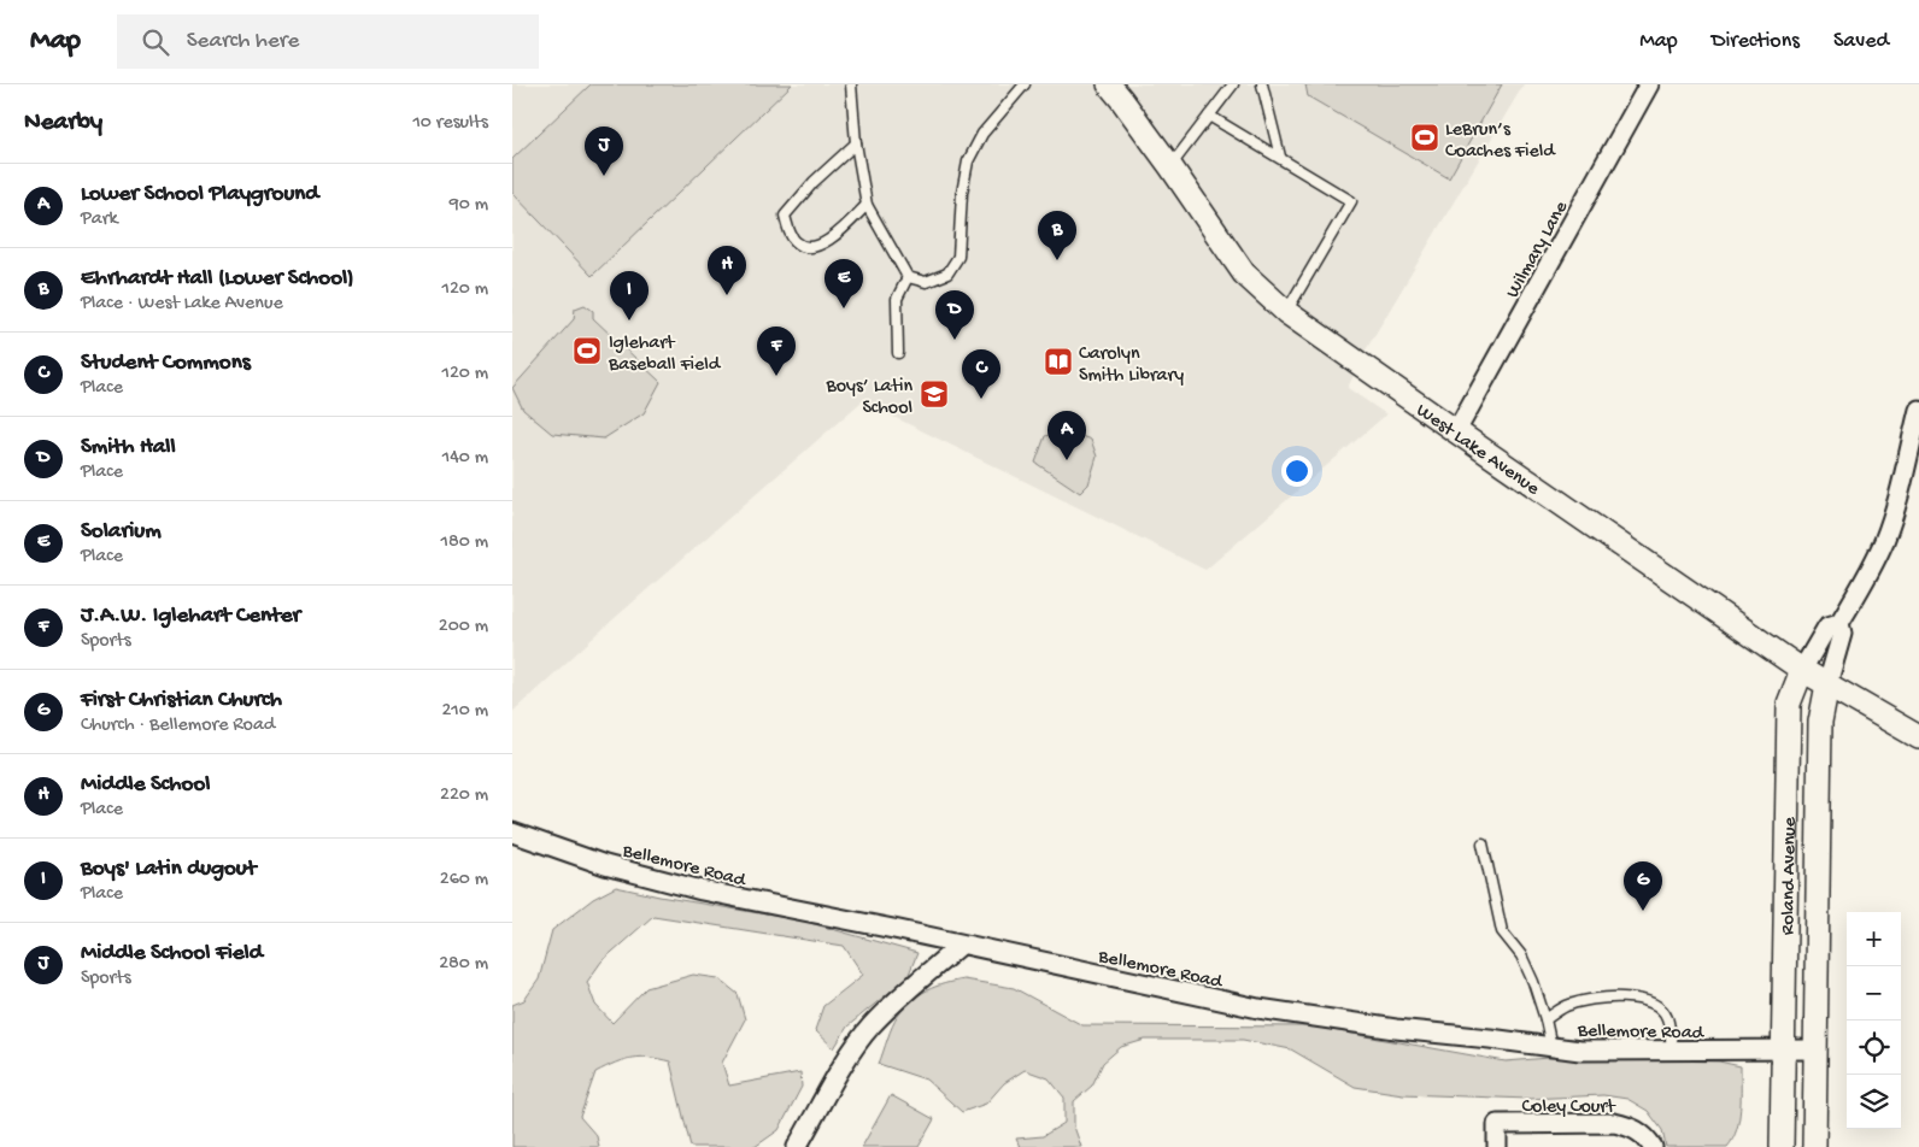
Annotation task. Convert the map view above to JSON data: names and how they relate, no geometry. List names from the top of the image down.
{
  "streets": {
    "street": [
      "Wilmary Lane",
      "West Lake Avenue",
      "Bellemore Road",
      "Roland Avenue",
      "Coley Court"
    ]
  },
  "crossings": [
    ["Wilmary Lane", "West Lake Avenue"],
    ["West Lake Avenue", "Roland Avenue"],
    ["Bellemore Road", "Roland Avenue"]
  ],
  "places": {
    "sports": ["LeBrun’s Coaches Field", "Iglehart Baseball Field"],
    "library": ["Carolyn Smith Library"],
    "school or university": ["Boys’ Latin School"]
  },
  "page": {
    "header": "Map",
    "search": "Search here",
    "nav": ["Map", "Directions", "Saved"],
    "heading": ["Nearby", "10 results"],
    "pins": [
      "J",
      "B",
      "H",
      "E",
      "I",
      "D",
      "F",
      "C",
      "A",
      "G"
    ],
    "list": [
      {
        "mark": "A",
        "name": "Lower School Playground",
        "note": "Park",
        "value": "90 m"
      },
      {
        "mark": "B",
        "name": "Ehrhardt Hall (Lower School)",
        "note": "Place · West Lake Avenue",
        "value": "120 m"
      },
      {
        "mark": "C",
        "name": "Student Commons",
        "note": "Place",
        "value": "120 m"
      },
      {
        "mark": "D",
        "name": "Smith Hall",
        "note": "Place",
        "value": "140 m"
      },
      {
        "mark": "E",
        "name": "Solarium",
        "note": "Place",
        "value": "180 m"
      },
      {
        "mark": "F",
        "name": "J.A.W. Iglehart Center",
        "note": "Sports",
        "value": "200 m"
      },
      {
        "mark": "G",
        "name": "First Christian Church",
        "note": "Church · Bellemore Road",
        "value": "210 m"
      },
      {
        "mark": "H",
        "name": "Middle School",
        "note": "Place",
        "value": "220 m"
      },
      {
        "mark": "I",
        "name": "Boys' Latin dugout",
        "note": "Place",
        "value": "260 m"
      },
      {
        "mark": "J",
        "name": "Middle School Field",
        "note": "Sports",
        "value": "280 m"
      }
    ],
    "map_buttons": ["+", "−"]
  }
}
